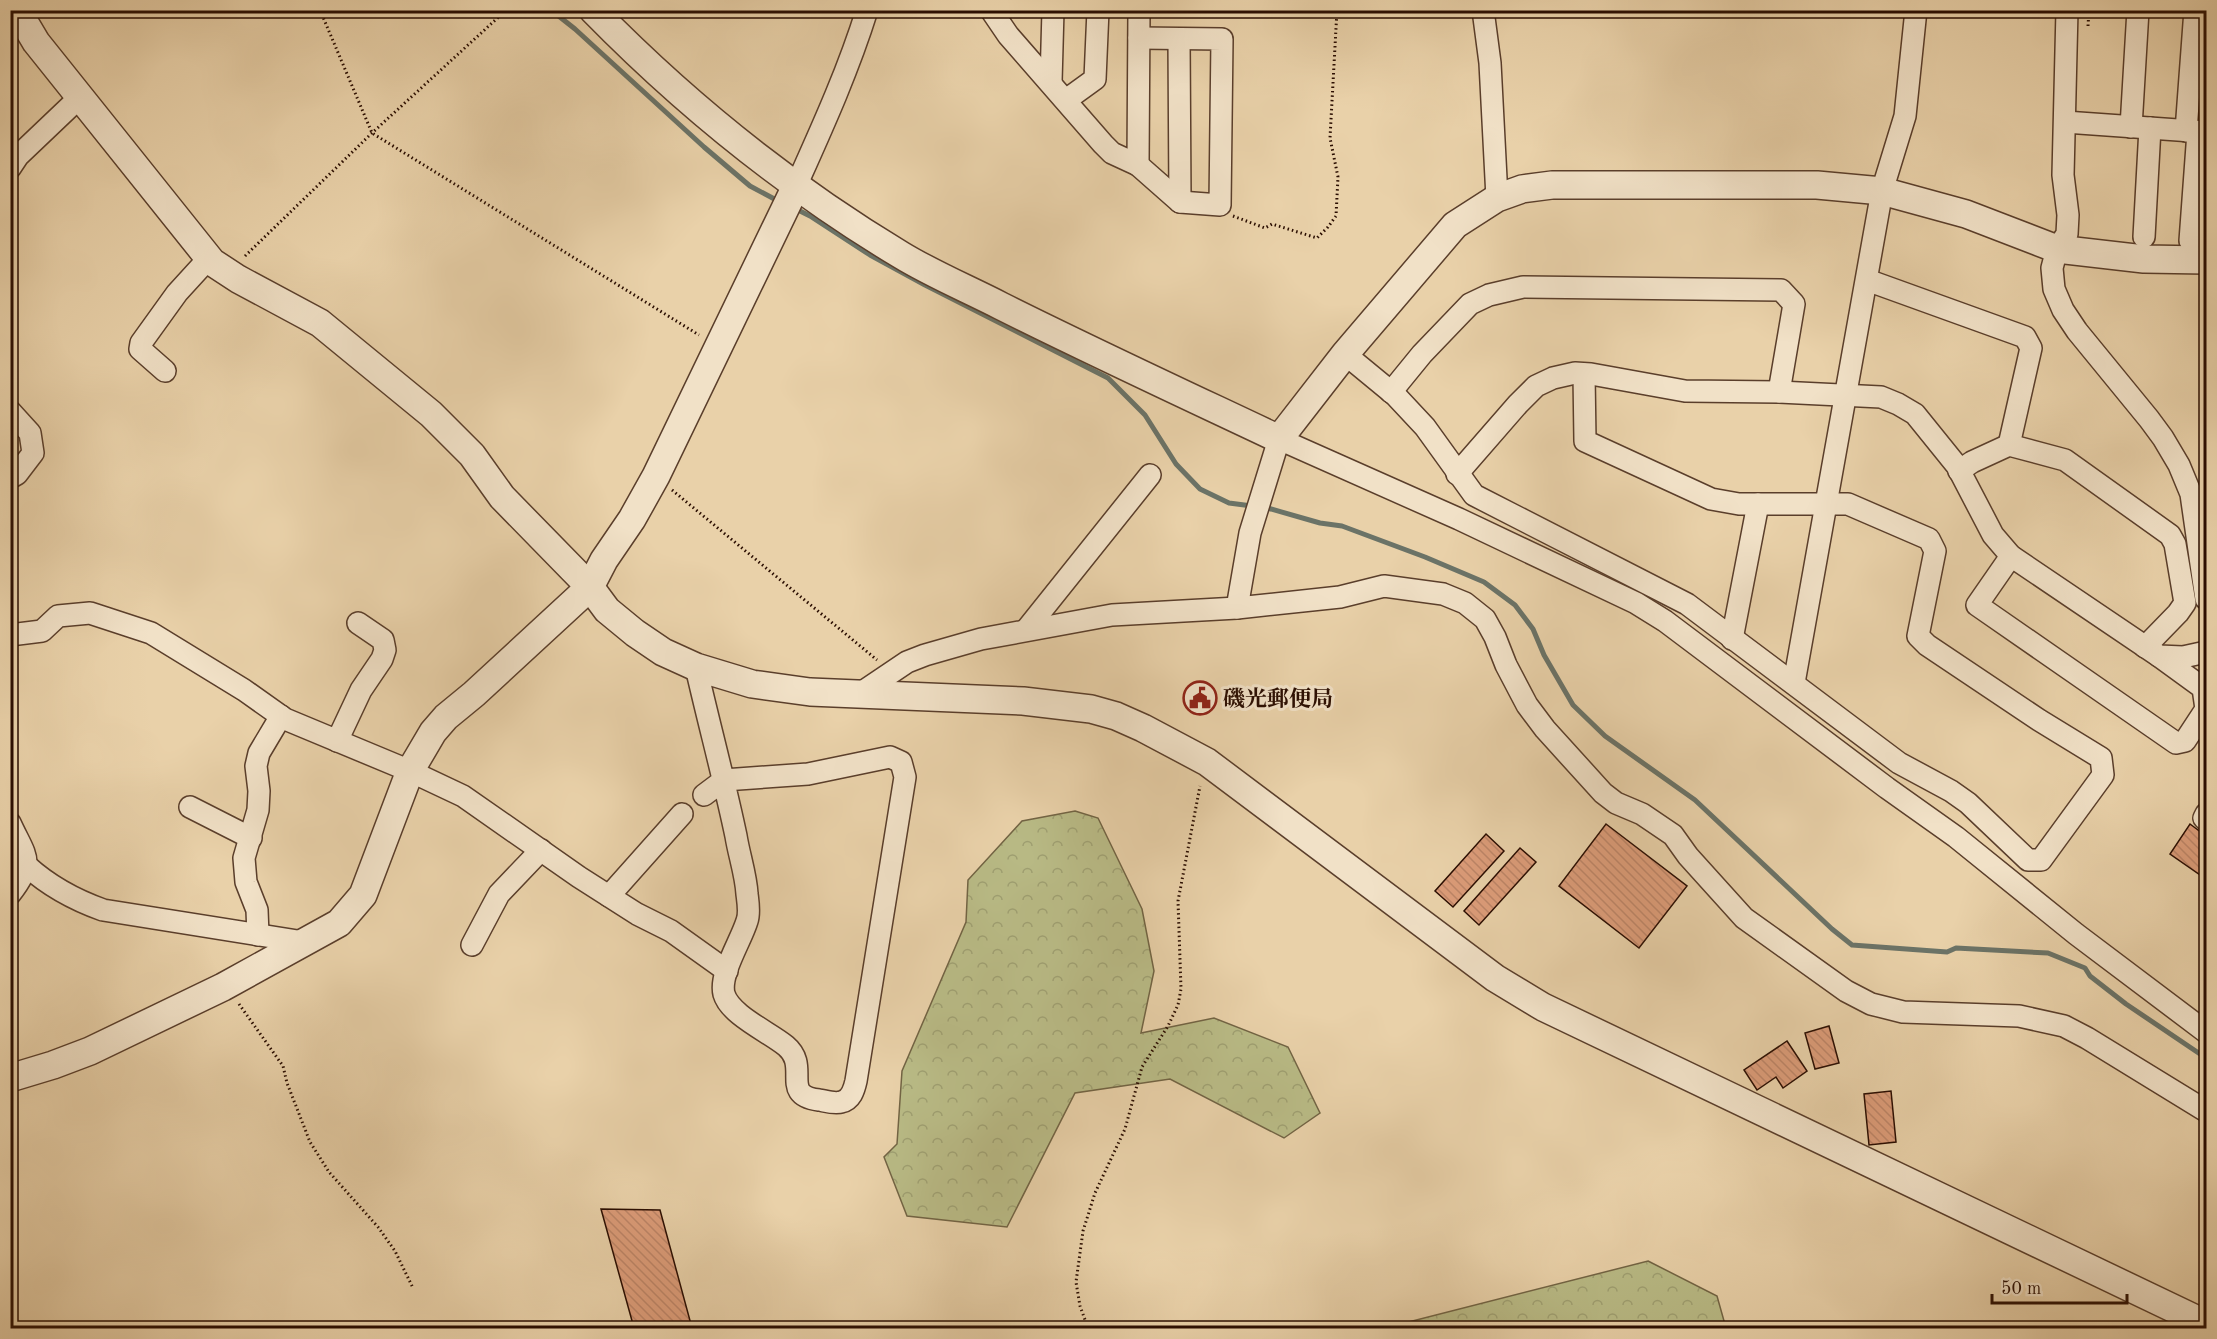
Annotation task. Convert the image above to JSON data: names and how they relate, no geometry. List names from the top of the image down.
{
  "places": {
    "public building": ["磯光郵便局"]
  },
  "scale_bar": "50 m"
}
